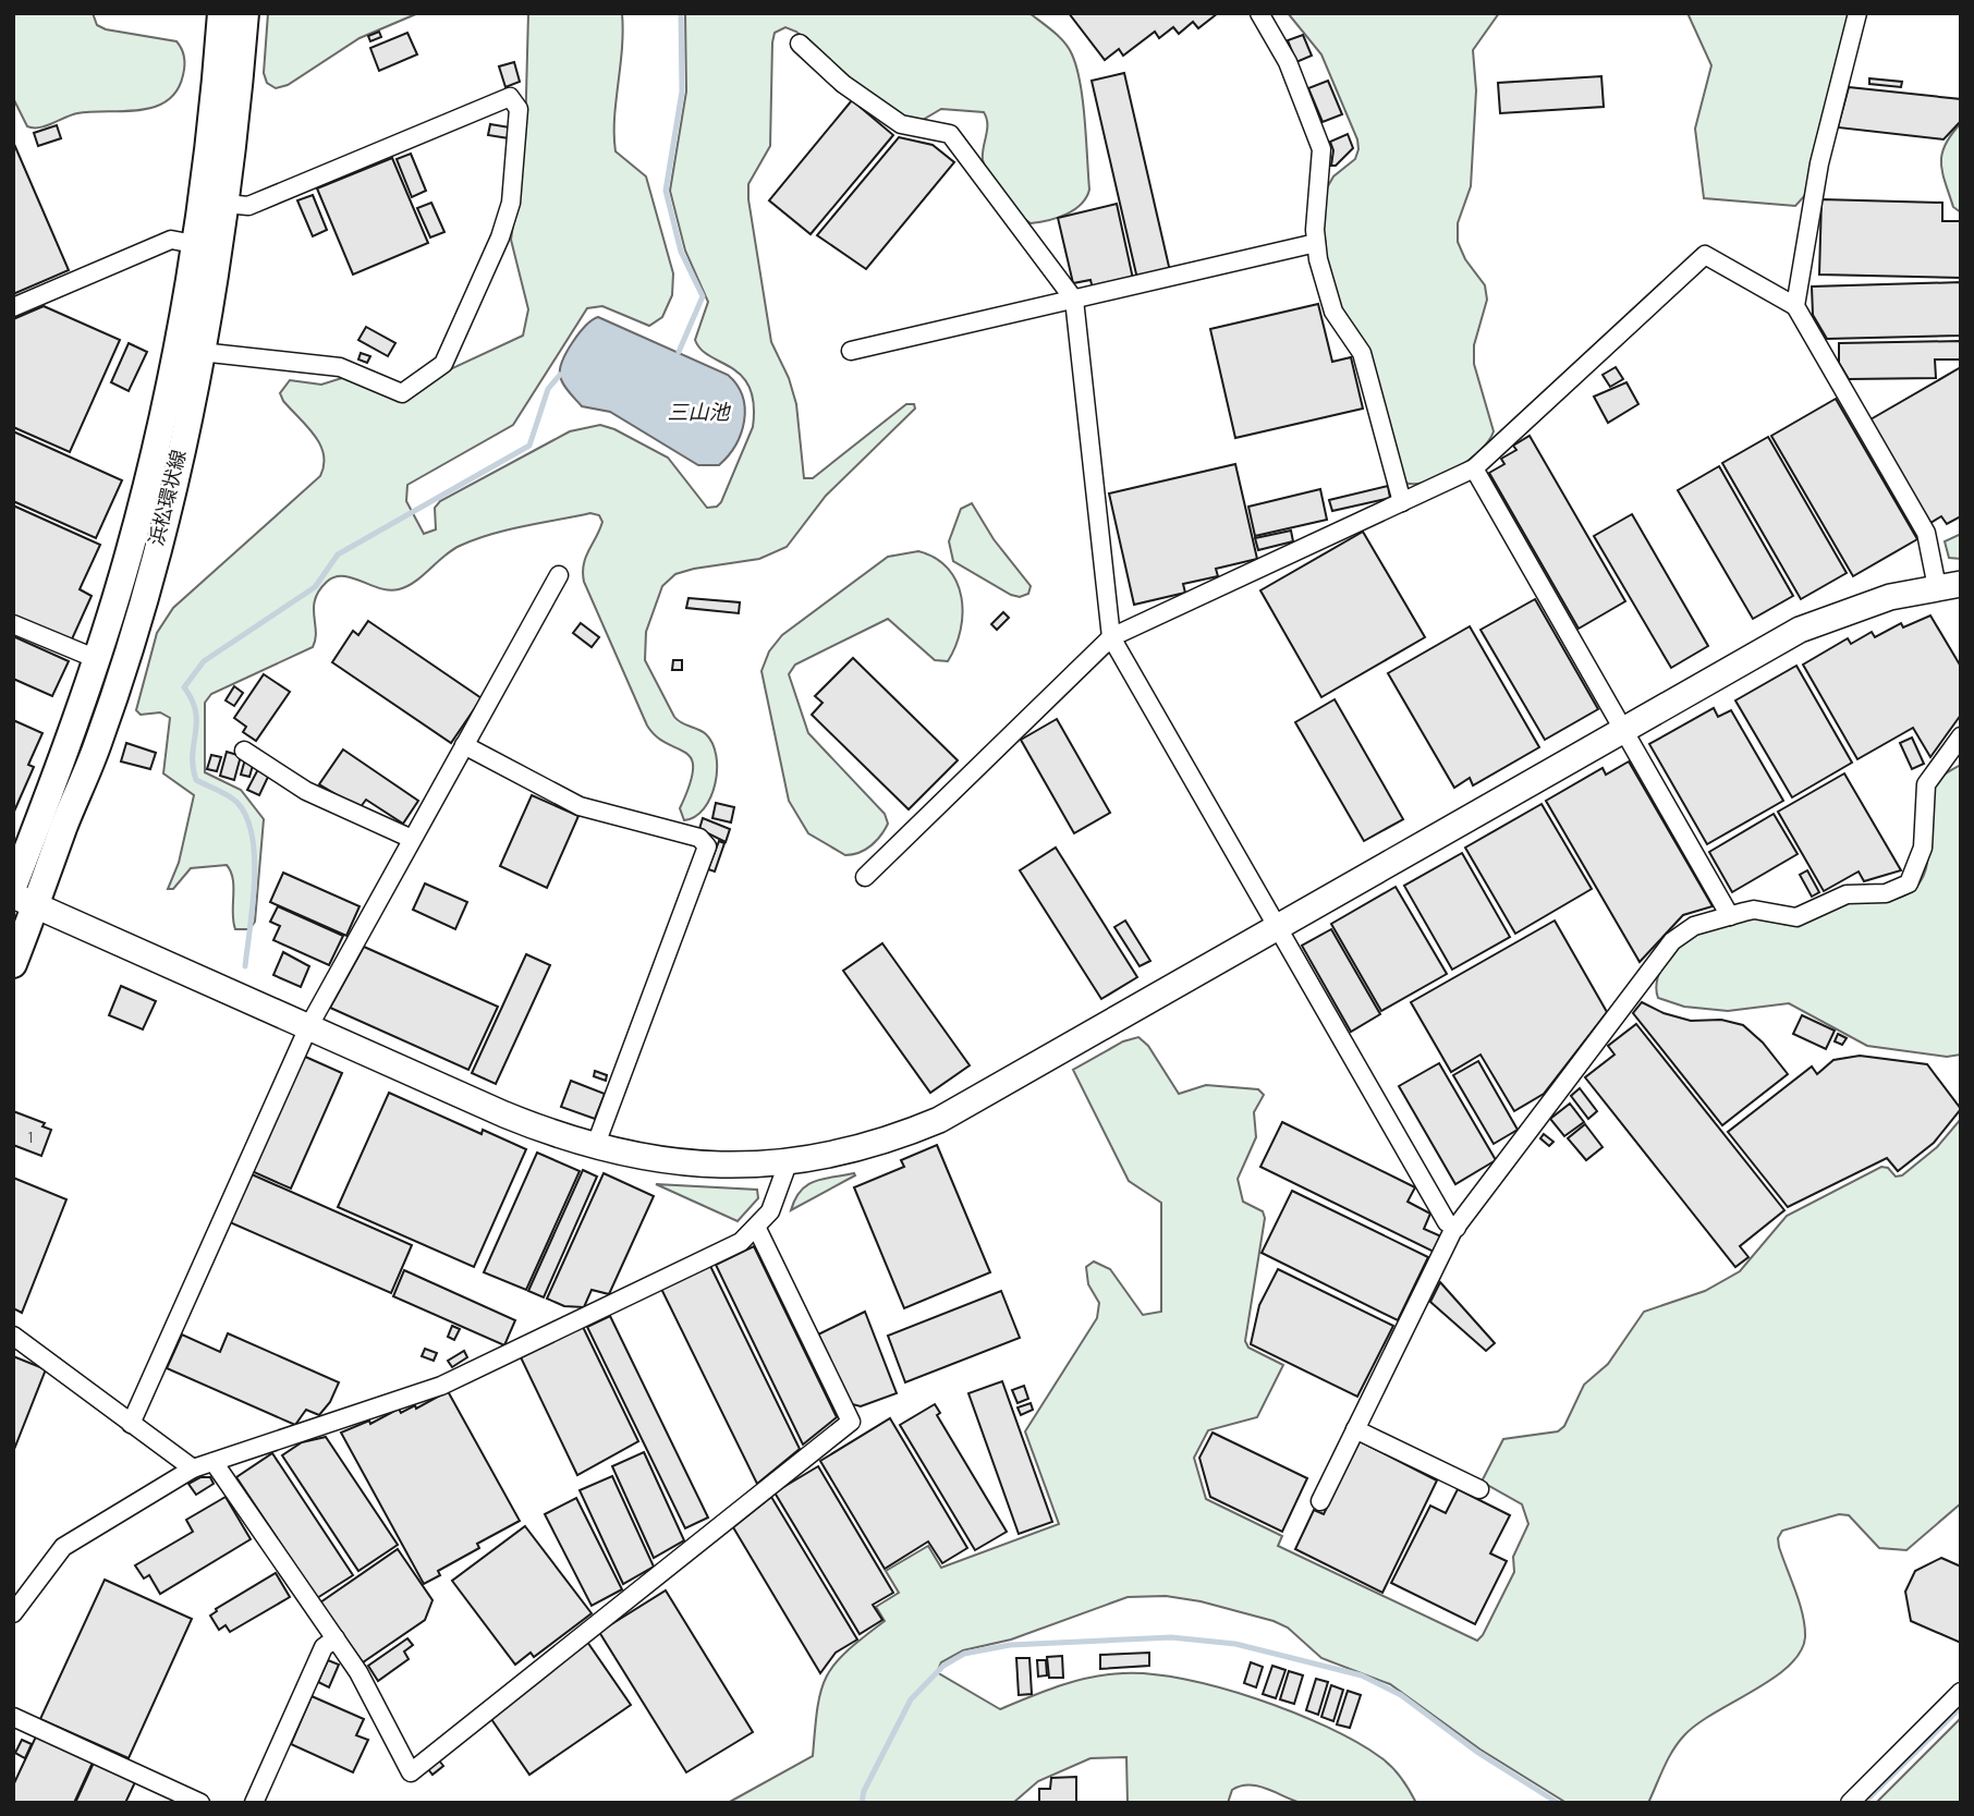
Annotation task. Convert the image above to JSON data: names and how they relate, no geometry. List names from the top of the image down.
{
  "streets": {
    "main road": ["浜松環状線"]
  },
  "water": ["三山池"],
  "house_numbers": ["1"]
}
